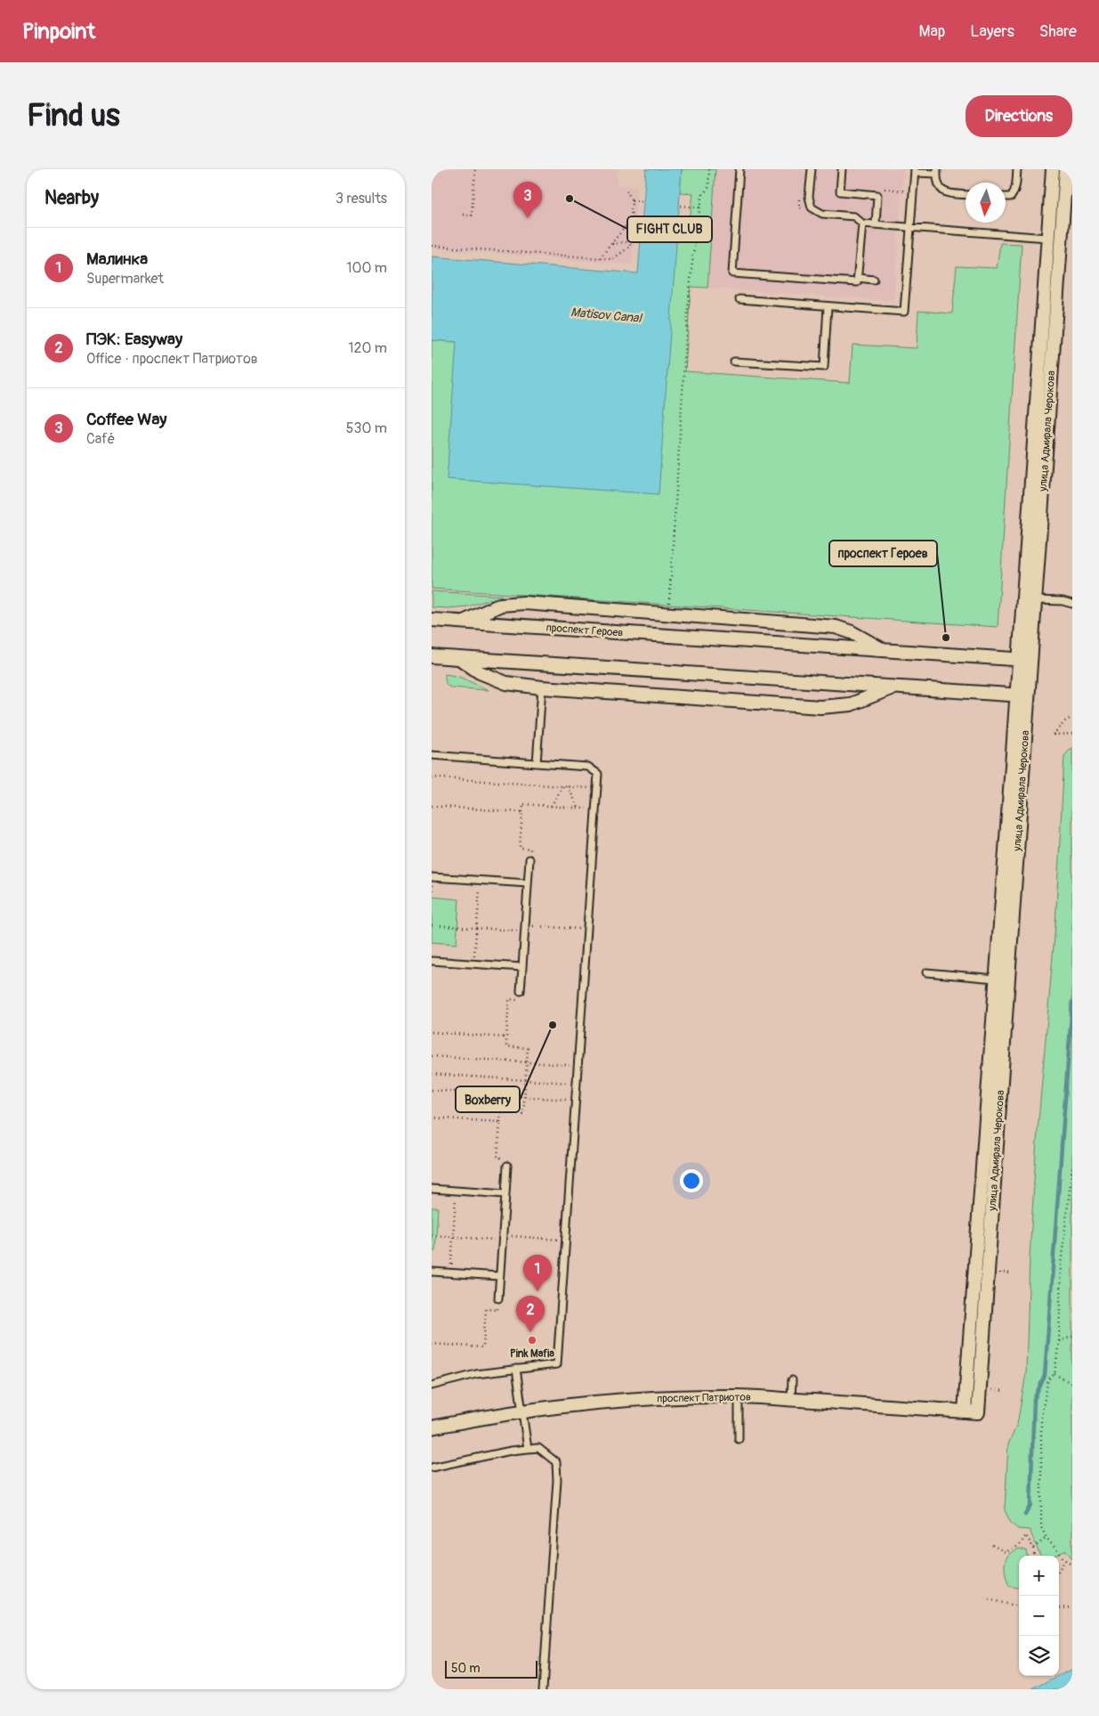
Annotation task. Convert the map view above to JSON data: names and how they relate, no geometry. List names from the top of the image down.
{
  "streets": {
    "street": ["улица Адмирала Черокова", "проспект Героев", "проспект Патриотов"]
  },
  "crossings": [
    ["улица Адмирала Черокова", "проспект Героев"],
    ["улица Адмирала Черокова", "проспект Патриотов"]
  ],
  "water": ["Matisov Canal"],
  "places": [
    "FIGHT CLUB",
    "проспект Героев",
    "Boxberry",
    "Pink Mafia"
  ],
  "scale_bar": "50 m",
  "north": "bottom",
  "page": {
    "header": "Pinpoint",
    "nav": ["Map", "Layers", "Share"],
    "buttons": "Directions",
    "title": "Find us",
    "heading": ["Nearby", "3 results"],
    "pins": ["3", "1", "2"],
    "list": [
      {
        "mark": "1",
        "name": "Малинка",
        "note": "Supermarket",
        "value": "100 m"
      },
      {
        "mark": "2",
        "name": "ПЭК: Easyway",
        "note": "Office · проспект Патриотов",
        "value": "120 m"
      },
      {
        "mark": "3",
        "name": "Coffee Way",
        "note": "Café",
        "value": "530 m"
      }
    ],
    "map_buttons": ["+", "−"],
    "scale": "50 m"
  }
}
